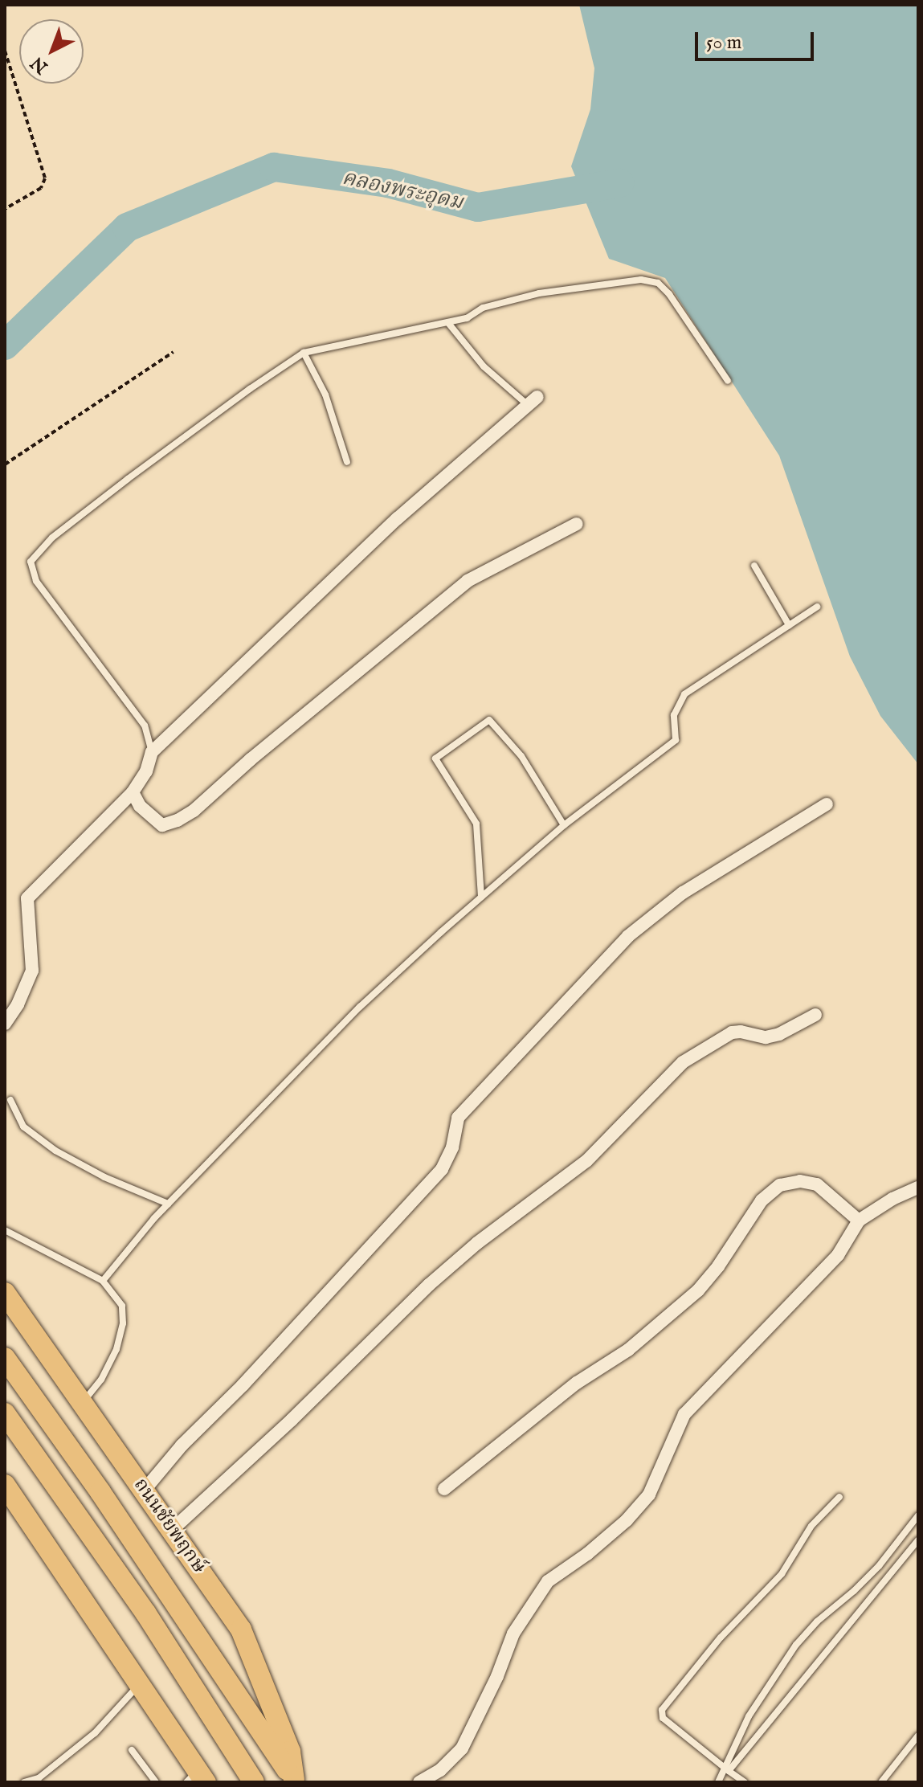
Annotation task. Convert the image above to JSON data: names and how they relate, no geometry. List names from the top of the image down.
{
  "streets": {
    "main road": ["ถนนชัยพฤกษ์"]
  },
  "water": ["คลองพระอุดม"],
  "scale_bar": "50 m",
  "north": "bottom left"
}
